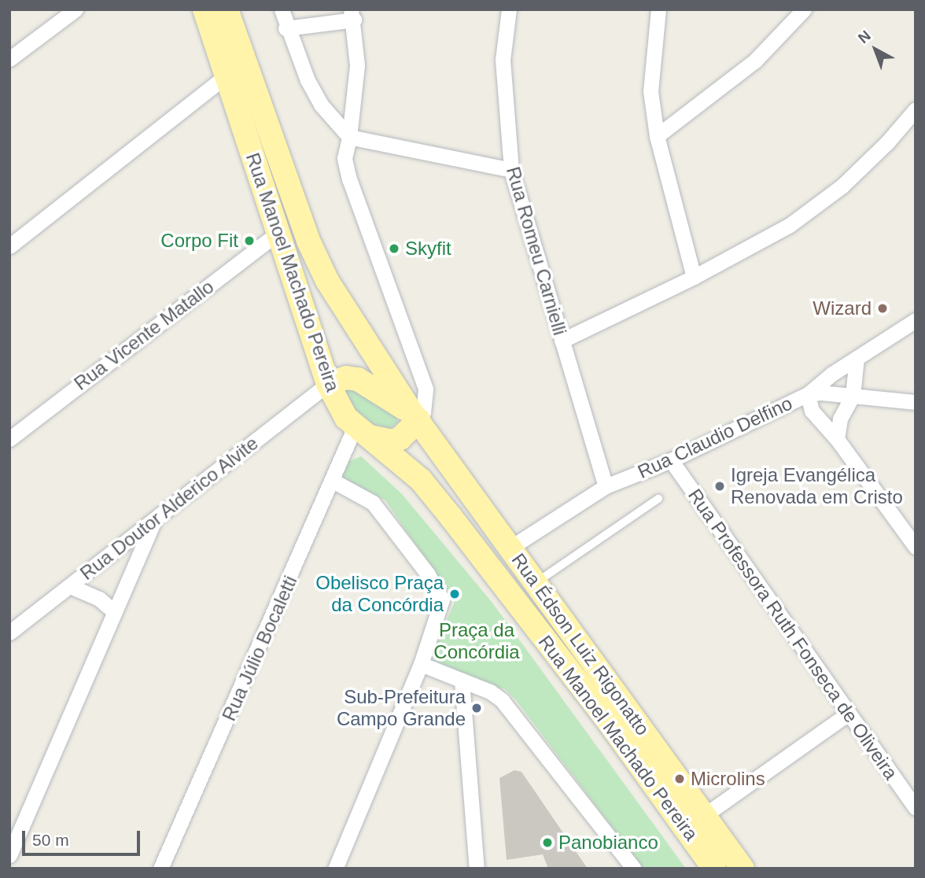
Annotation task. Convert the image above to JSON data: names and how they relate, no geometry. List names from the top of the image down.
{
  "streets": {
    "main road": ["Rua Manoel Machado Pereira", "Rua Édson Luiz Rigonatto"],
    "street": [
      "Rua Romeu Carnielli",
      "Rua Vicente Matallo",
      "Rua Claudio Delfino",
      "Rua Doutor Alderico Alvite",
      "Rua Professora Ruth Fonseca de Oliveira",
      "Rua Júlio Bocaletti"
    ]
  },
  "crossings": [
    ["Rua Romeu Carnielli", "Rua Claudio Delfino"],
    ["Rua Manoel Machado Pereira", "Rua Vicente Matallo"],
    ["Rua Manoel Machado Pereira", "Rua Doutor Alderico Alvite"],
    ["Rua Manoel Machado Pereira", "Rua Édson Luiz Rigonatto"],
    ["Rua Manoel Machado Pereira", "Rua Júlio Bocaletti"],
    ["Rua Claudio Delfino", "Rua Professora Ruth Fonseca de Oliveira"],
    ["Rua Claudio Delfino", "Rua Édson Luiz Rigonatto"]
  ],
  "parks": ["Praça da Concórdia"],
  "places": [
    "Corpo Fit",
    "Skyfit",
    "Wizard",
    "Igreja Evangélica Renovada em Cristo",
    "Obelisco Praça da Concórdia",
    "Sub-Prefeitura Campo Grande",
    "Microlins",
    "Panobianco"
  ],
  "scale_bar": "50 m",
  "north": "top left"
}
